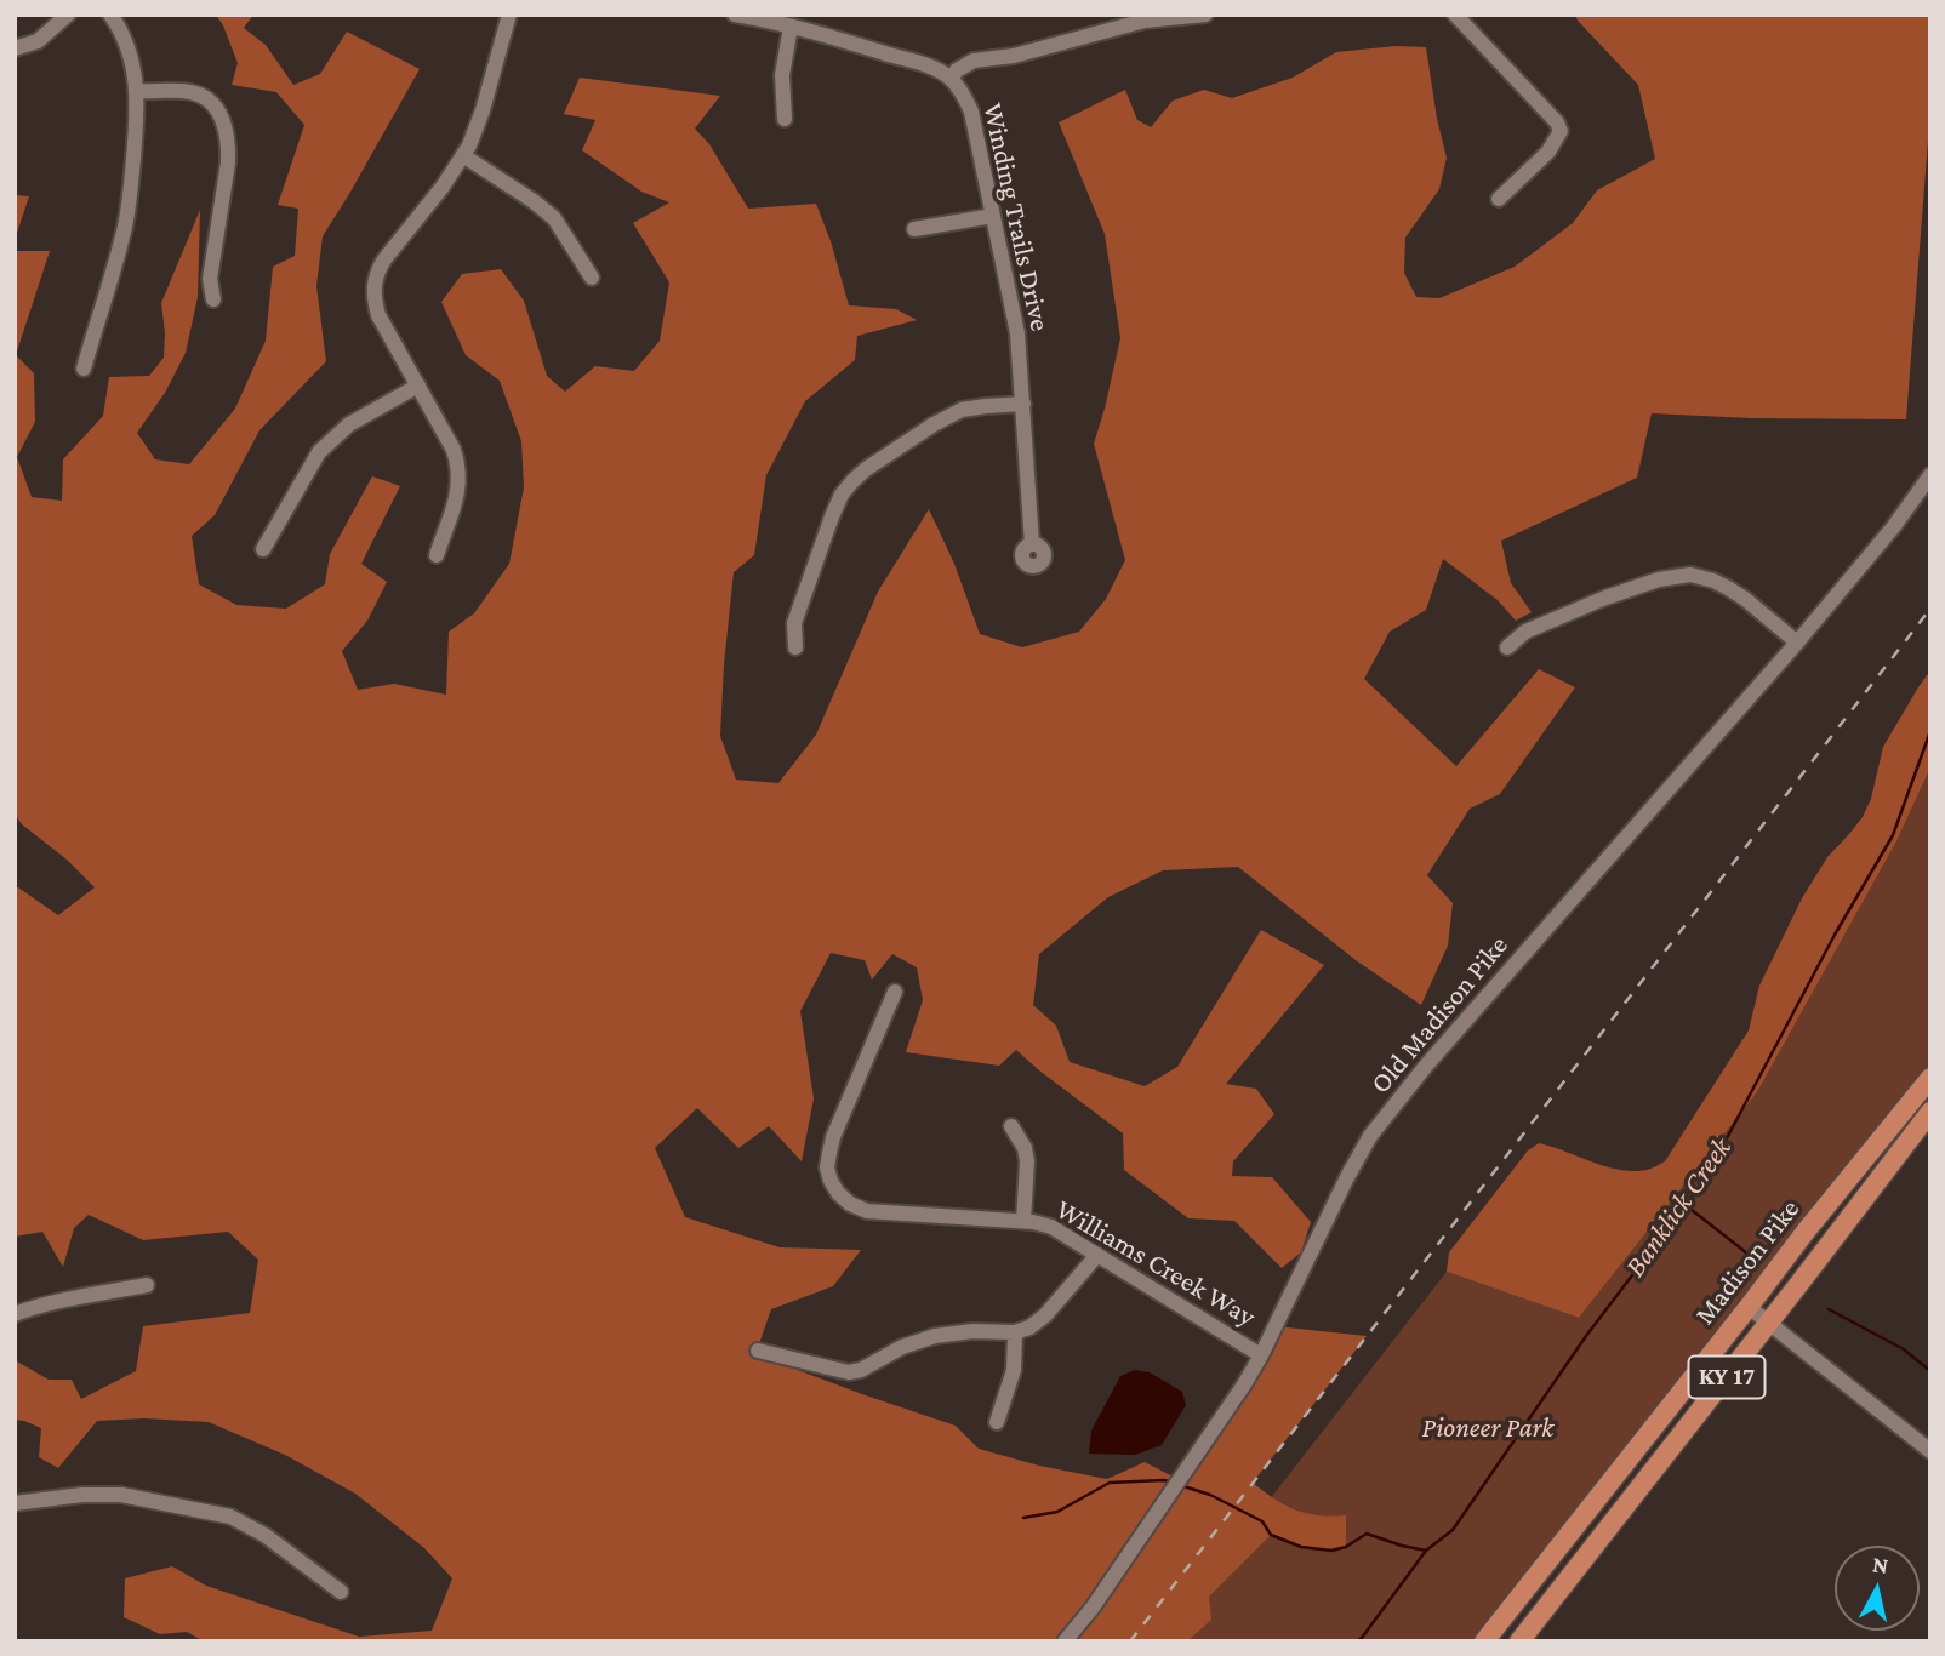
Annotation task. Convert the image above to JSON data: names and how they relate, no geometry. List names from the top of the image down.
{
  "streets": {
    "main road": ["Madison Pike", "KY 17"],
    "street": ["Winding Trails Drive", "Old Madison Pike", "Williams Creek Way"]
  },
  "crossings": [
    ["Old Madison Pike", "Williams Creek Way"]
  ],
  "water": ["Banklick Creek"],
  "parks": ["Pioneer Park"],
  "north": "top"
}
